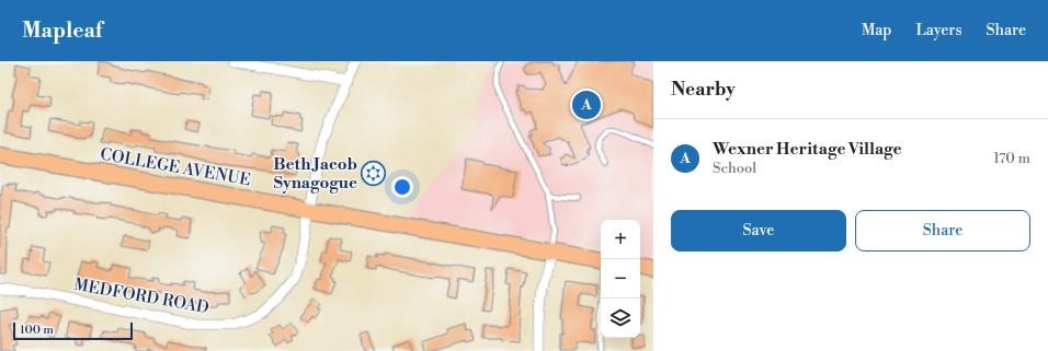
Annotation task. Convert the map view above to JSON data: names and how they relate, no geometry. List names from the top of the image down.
{
  "streets": {
    "main road": ["COLLEGE AVENUE"],
    "street": ["MEDFORD ROAD"]
  },
  "crossings": [
    ["COLLEGE AVENUE", "MEDFORD ROAD"]
  ],
  "places": {
    "synagogue": ["Beth Jacob Synagogue"]
  },
  "scale_bar": "100 m",
  "page": {
    "header": "Mapleaf",
    "nav": ["Map", "Layers", "Share"],
    "heading": "Nearby",
    "pins": "A",
    "list": [
      {
        "mark": "A",
        "name": "Wexner Heritage Village",
        "note": "School",
        "value": "170 m"
      }
    ],
    "buttons": ["Save", "Share"],
    "map_buttons": ["+", "−"],
    "scale": "100 m"
  }
}
